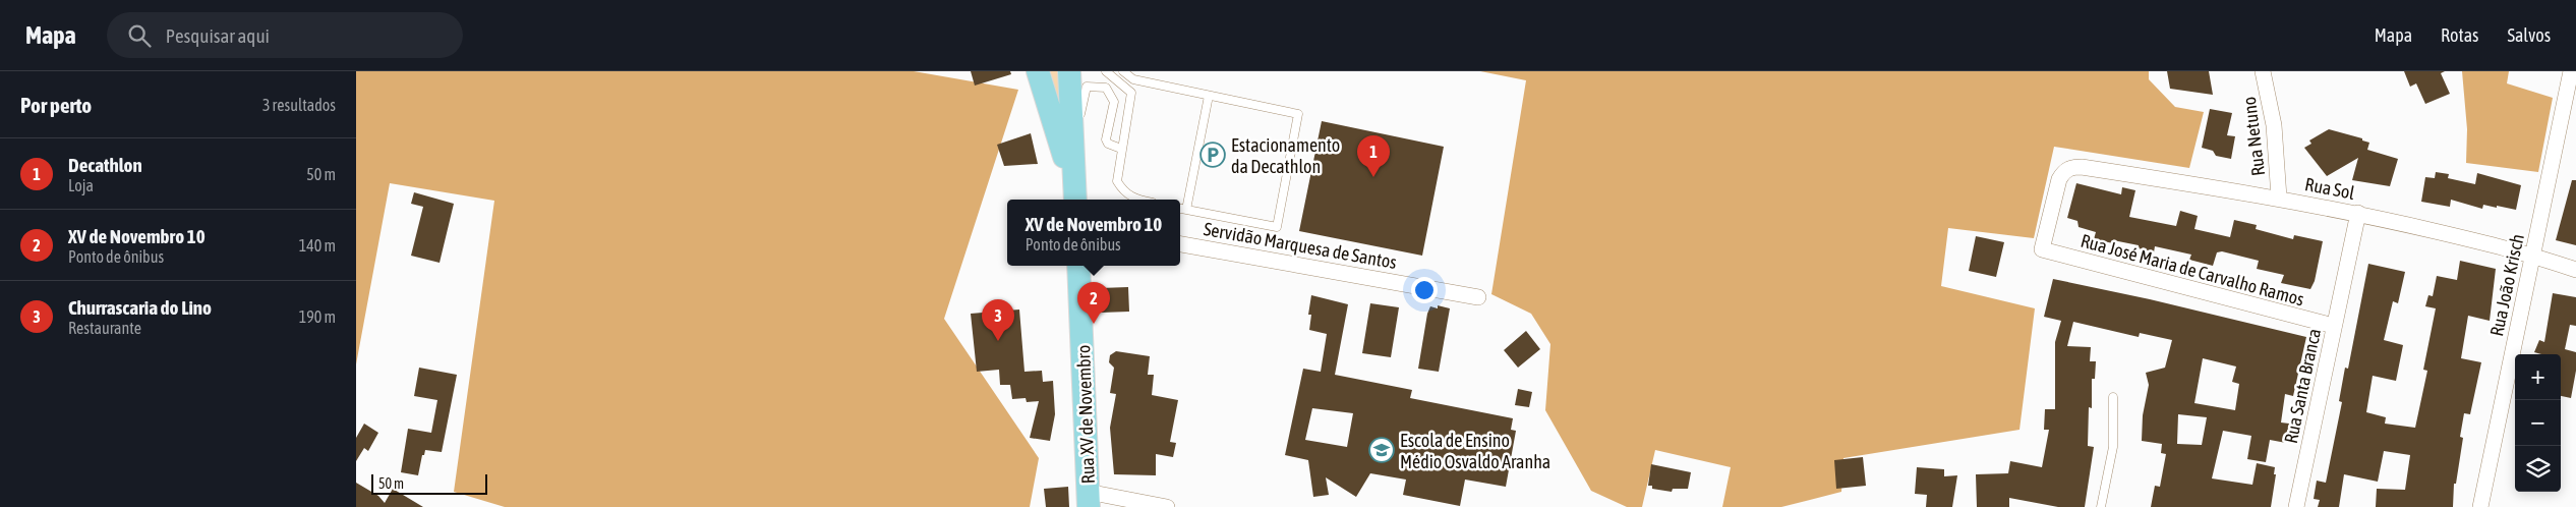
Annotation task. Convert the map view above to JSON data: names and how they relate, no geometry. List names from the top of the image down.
{
  "streets": {
    "main road": ["Rua XV de Novembro"],
    "street": [
      "Rua Netuno",
      "Rua Sol",
      "Servidão Marquesa de Santos",
      "Rua José Maria de Carvalho Ramos",
      "Rua João Krisch",
      "Rua Santa Branca"
    ]
  },
  "crossings": [
    ["Rua Netuno", "Rua Sol"],
    ["Rua Sol", "Rua José Maria de Carvalho Ramos"],
    ["Rua Sol", "Rua João Krisch"],
    ["Rua Sol", "Rua Santa Branca"],
    ["Rua José Maria de Carvalho Ramos", "Rua Santa Branca"]
  ],
  "places": {
    "parking": ["Estacionamento da Decathlon"],
    "school or university": ["Escola de Ensino Médio Osvaldo Aranha"]
  },
  "scale_bar": "50 m",
  "page": {
    "header": "Mapa",
    "search": "Pesquisar aqui",
    "nav": ["Mapa", "Rotas", "Salvos"],
    "heading": ["Por perto", "3 resultados"],
    "pins": ["1", "2", "3"],
    "list": [
      {
        "mark": "1",
        "name": "Decathlon",
        "note": "Loja",
        "value": "50 m"
      },
      {
        "mark": "2",
        "name": "XV de Novembro 10",
        "note": "Ponto de ônibus",
        "value": "140 m"
      },
      {
        "mark": "3",
        "name": "Churrascaria do Lino",
        "note": "Restaurante",
        "value": "190 m"
      }
    ],
    "popup": ["XV de Novembro 10", "Ponto de ônibus"],
    "map_buttons": ["+", "−"],
    "scale": "50 m"
  }
}
